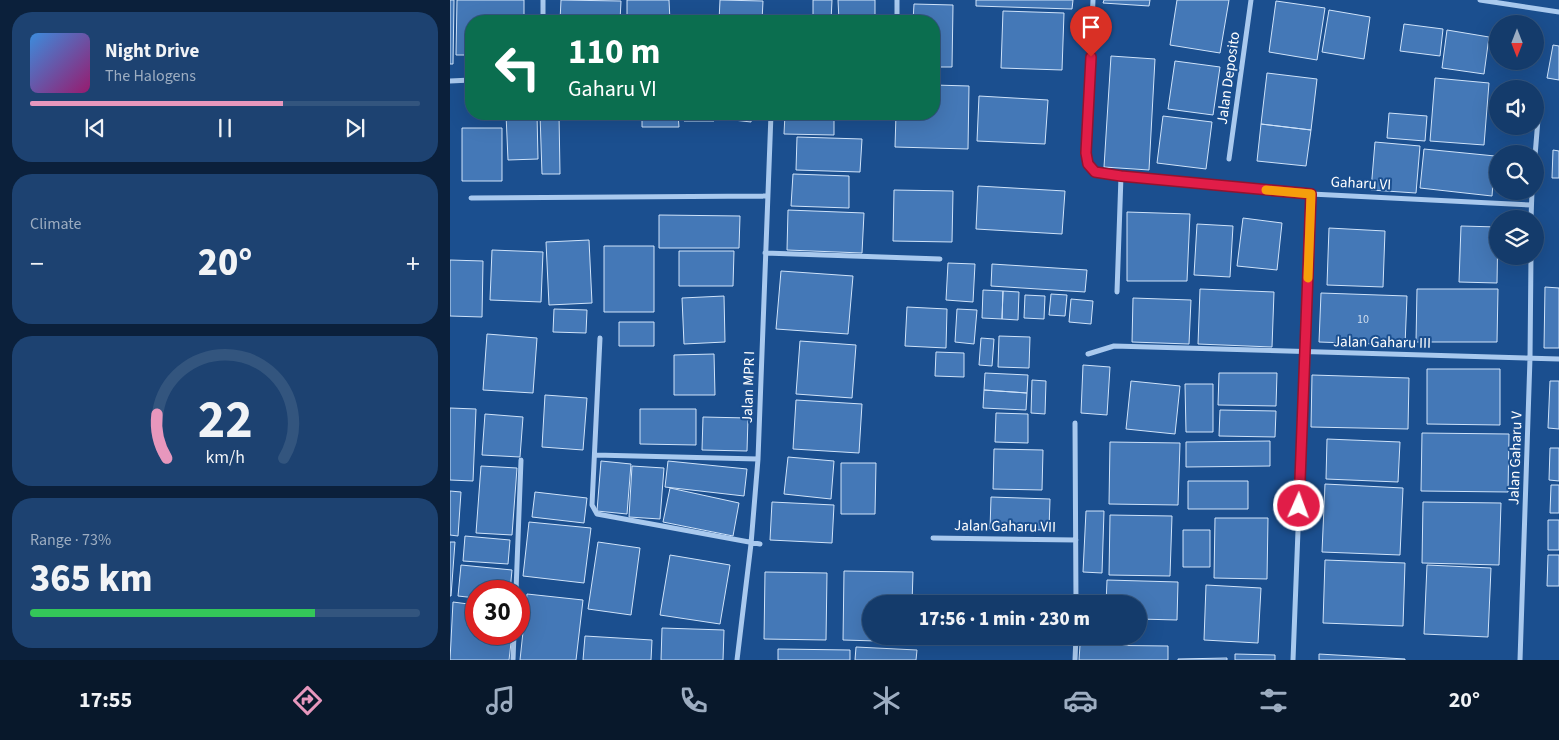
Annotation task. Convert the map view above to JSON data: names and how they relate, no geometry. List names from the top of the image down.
{
  "streets": {
    "street": [
      "Jalan Deposito",
      "Gaharu VI",
      "Jalan Gaharu III",
      "Jalan MPR I",
      "Jalan Gaharu V",
      "Jalan Gaharu VII"
    ]
  },
  "crossings": [
    ["Jalan Gaharu III", "Jalan Gaharu V"]
  ],
  "house_numbers": ["10"],
  "north": "bottom",
  "page": {
    "turn": ["110 m", "Gaharu VI"],
    "song": ["Night Drive", "The Halogens"],
    "tile": [
      "Climate",
      ["Range · 73%", "365 km"]
    ],
    "heat": ["−", "20°", "+"],
    "limit": "30",
    "trip": "17:56 · 1 min · 230 m",
    "tabs": ["17:55", "20°"],
    "gauge": ["22", "km/h"]
  }
}
